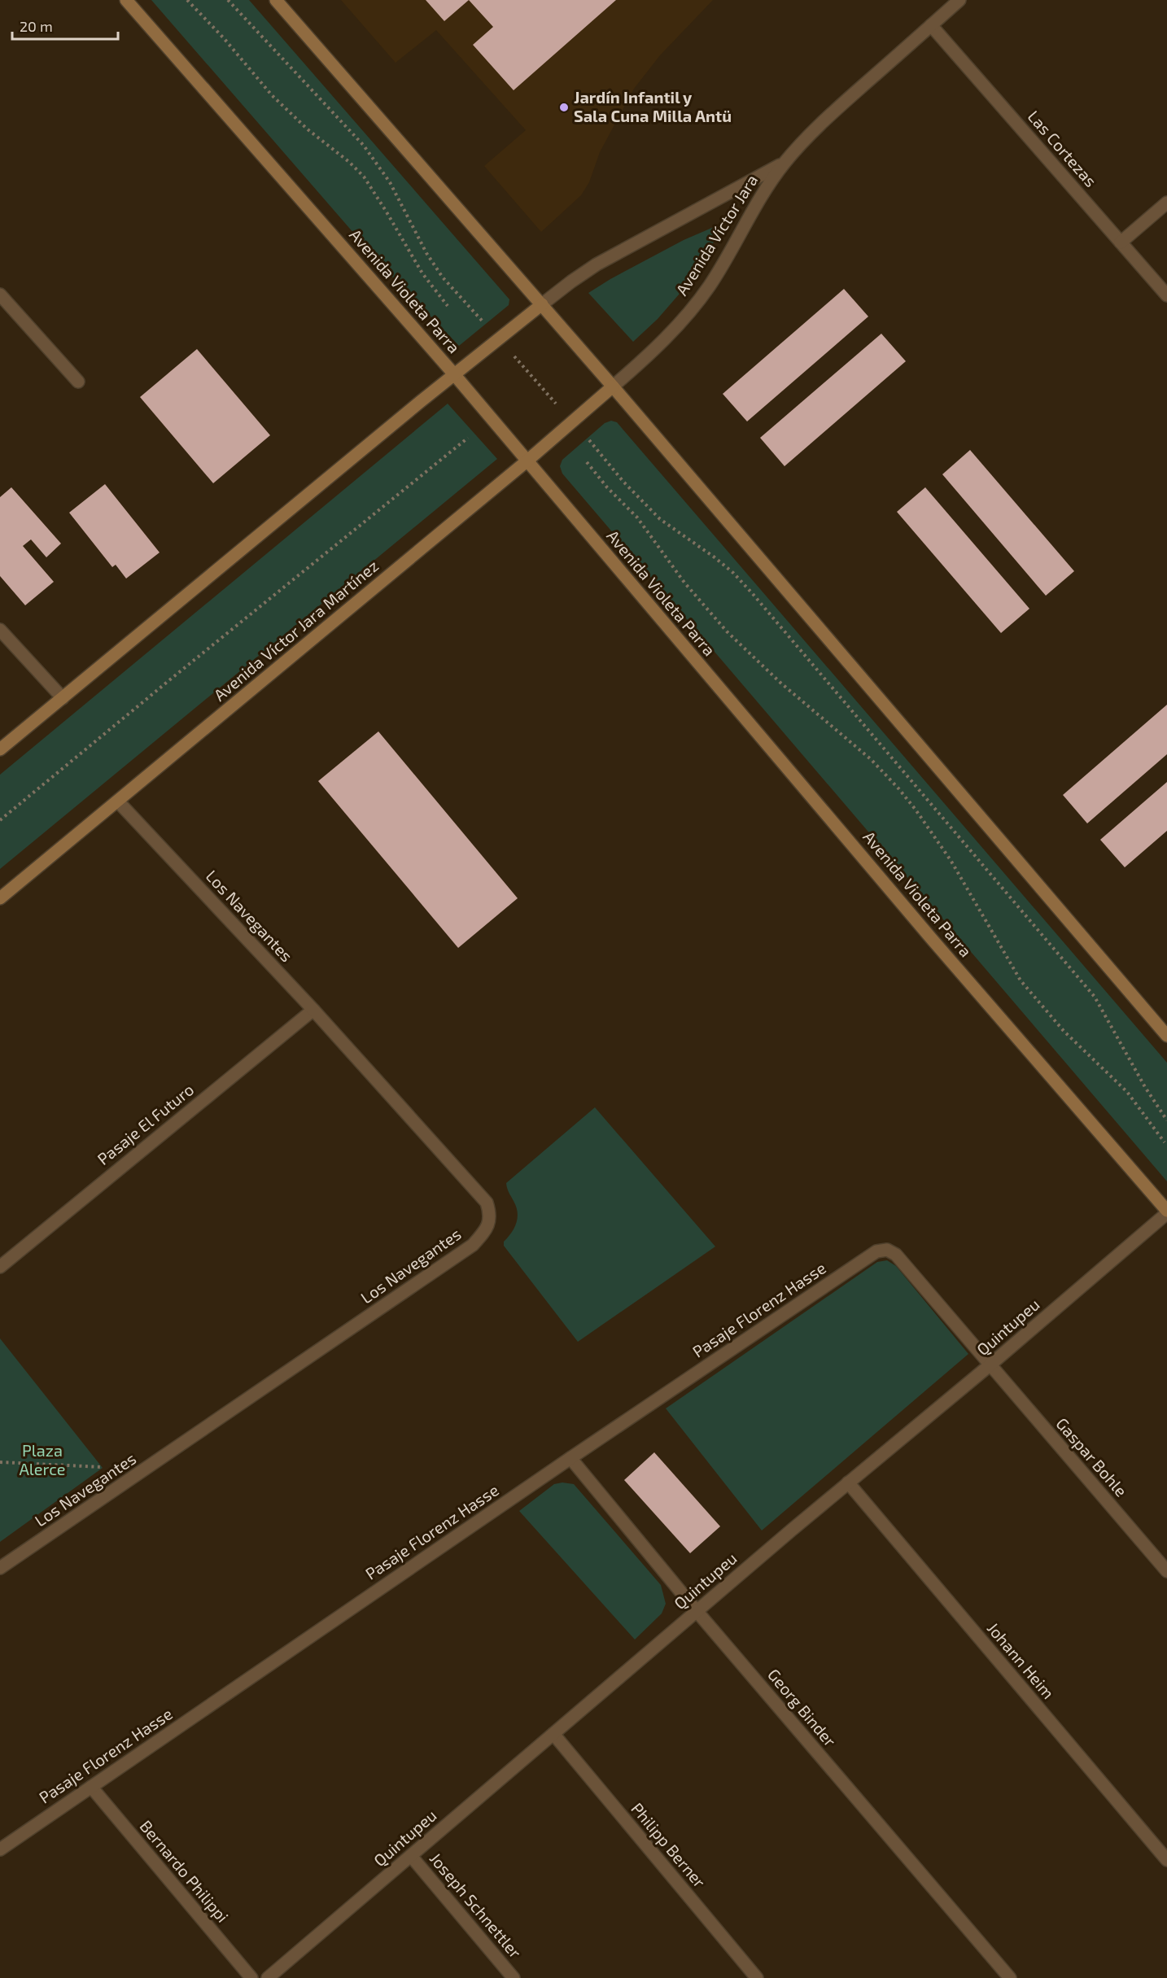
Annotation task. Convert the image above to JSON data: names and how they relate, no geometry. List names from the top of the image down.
{
  "streets": {
    "main road": ["Avenida Violeta Parra", "Avenida Víctor Jara Martínez"],
    "street": [
      "Las Cortezas",
      "Avenida Víctor Jara",
      "Los Navegantes",
      "Pasaje El Futuro",
      "Pasaje Florenz Hasse",
      "Quintupeu",
      "Gaspar Bohle",
      "Johann Heim",
      "Georg Binder",
      "Philipp Berner",
      "Bernardo Philippi",
      "Joseph Schnettler"
    ]
  },
  "crossings": [
    ["Las Cortezas", "Avenida Víctor Jara"],
    ["Avenida Víctor Jara", "Avenida Víctor Jara Martínez"],
    ["Avenida Violeta Parra", "Avenida Víctor Jara Martínez"],
    ["Avenida Violeta Parra", "Quintupeu"],
    ["Avenida Víctor Jara Martínez", "Los Navegantes"],
    ["Los Navegantes", "Pasaje El Futuro"],
    ["Pasaje Florenz Hasse", "Gaspar Bohle"],
    ["Pasaje Florenz Hasse", "Georg Binder"],
    ["Pasaje Florenz Hasse", "Bernardo Philippi"],
    ["Quintupeu", "Gaspar Bohle"],
    ["Quintupeu", "Johann Heim"],
    ["Quintupeu", "Georg Binder"],
    ["Quintupeu", "Philipp Berner"],
    ["Quintupeu", "Joseph Schnettler"]
  ],
  "parks": ["Plaza Alerce"],
  "places": ["Jardín Infantil y Sala Cuna Milla Antü"],
  "scale_bar": "20 m"
}
